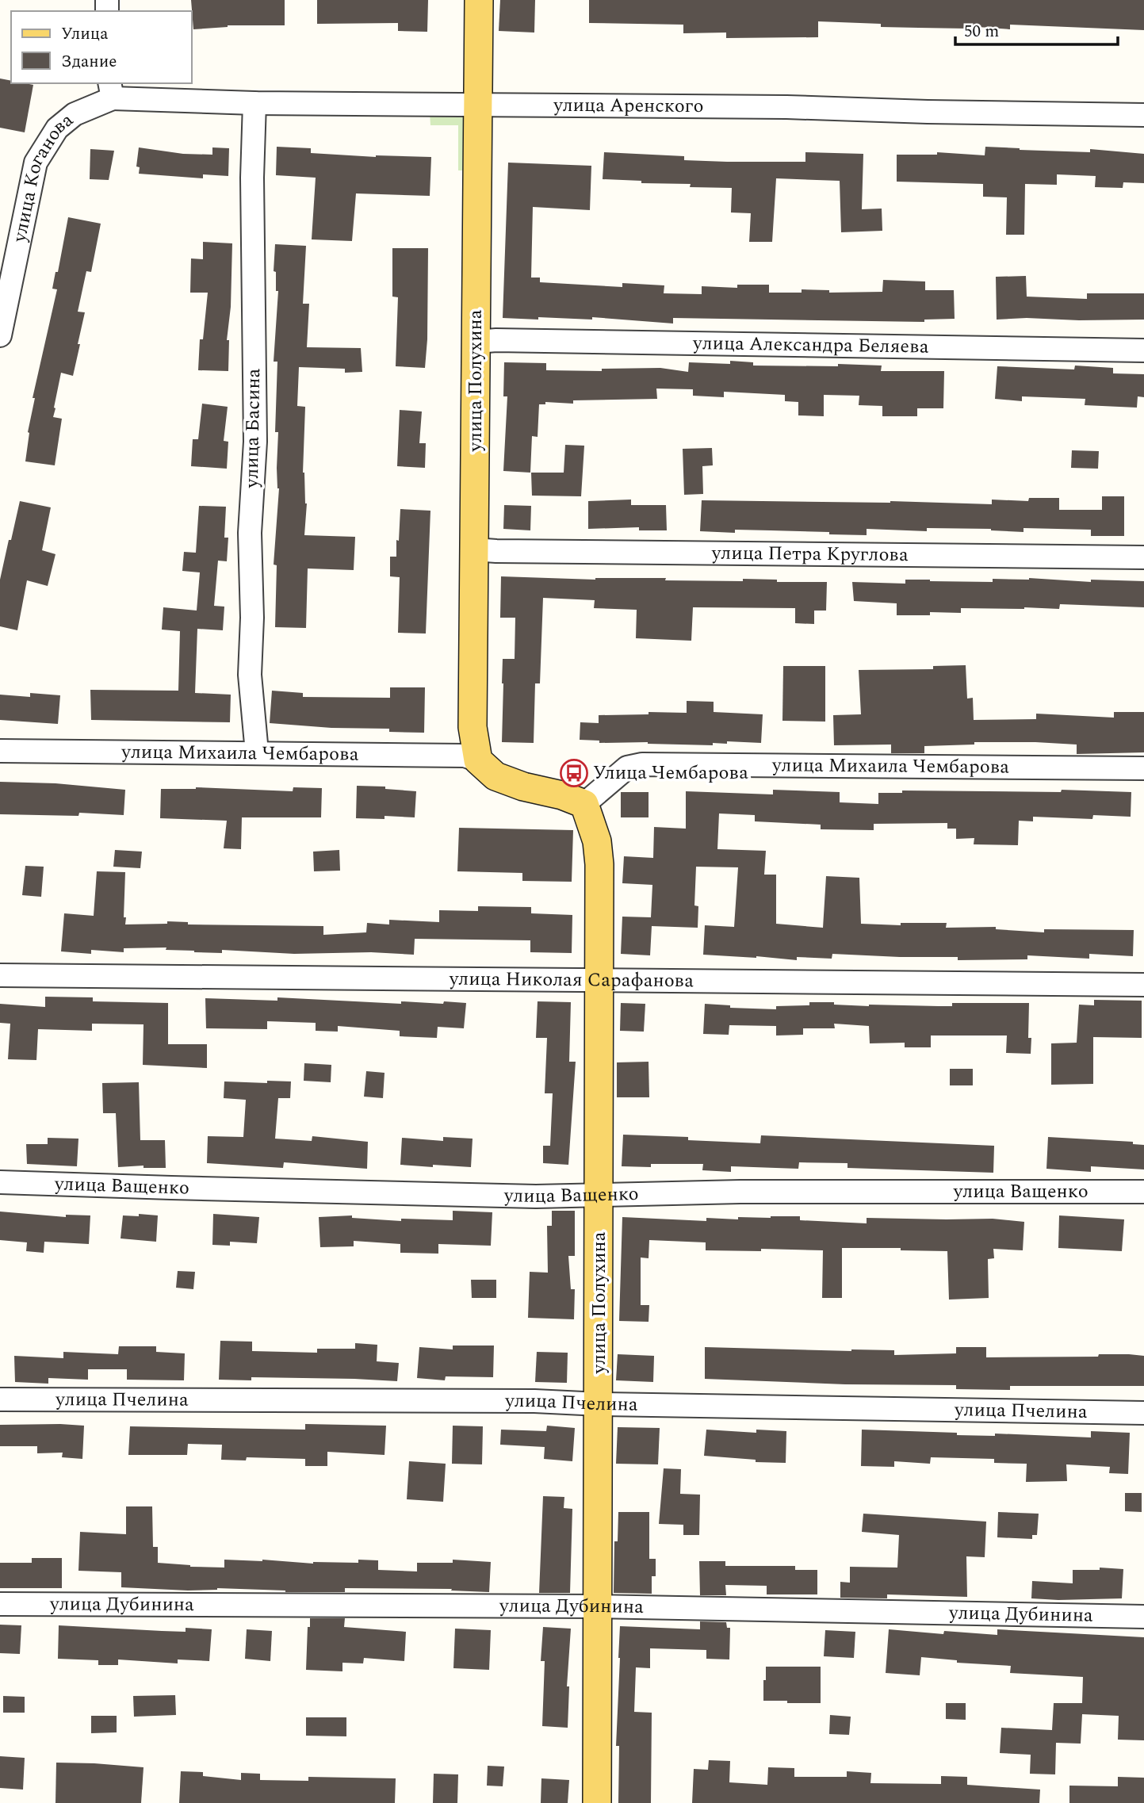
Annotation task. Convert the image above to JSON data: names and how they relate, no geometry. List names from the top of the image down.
{
  "streets": {
    "main road": ["улица Полухина"],
    "street": [
      "улица Аренского",
      "улица Коганова",
      "улица Александра Беляева",
      "улица Басина",
      "улица Петра Круглова",
      "улица Михаила Чембарова",
      "улица Николая Сарафанова",
      "улица Ващенко",
      "улица Пчелина",
      "улица Дубинина"
    ]
  },
  "crossings": [
    ["улица Аренского", "улица Коганова"],
    ["улица Аренского", "улица Полухина"],
    ["улица Аренского", "улица Басина"],
    ["улица Александра Беляева", "улица Полухина"],
    ["улица Полухина", "улица Петра Круглова"],
    ["улица Полухина", "улица Михаила Чембарова"],
    ["улица Полухина", "улица Николая Сарафанова"],
    ["улица Полухина", "улица Ващенко"],
    ["улица Полухина", "улица Пчелина"],
    ["улица Полухина", "улица Дубинина"],
    ["улица Басина", "улица Михаила Чембарова"]
  ],
  "places": {
    "bus stop": ["Улица Чембарова"]
  },
  "legend": ["Улица", "Здание"],
  "scale_bar": "50 m"
}
